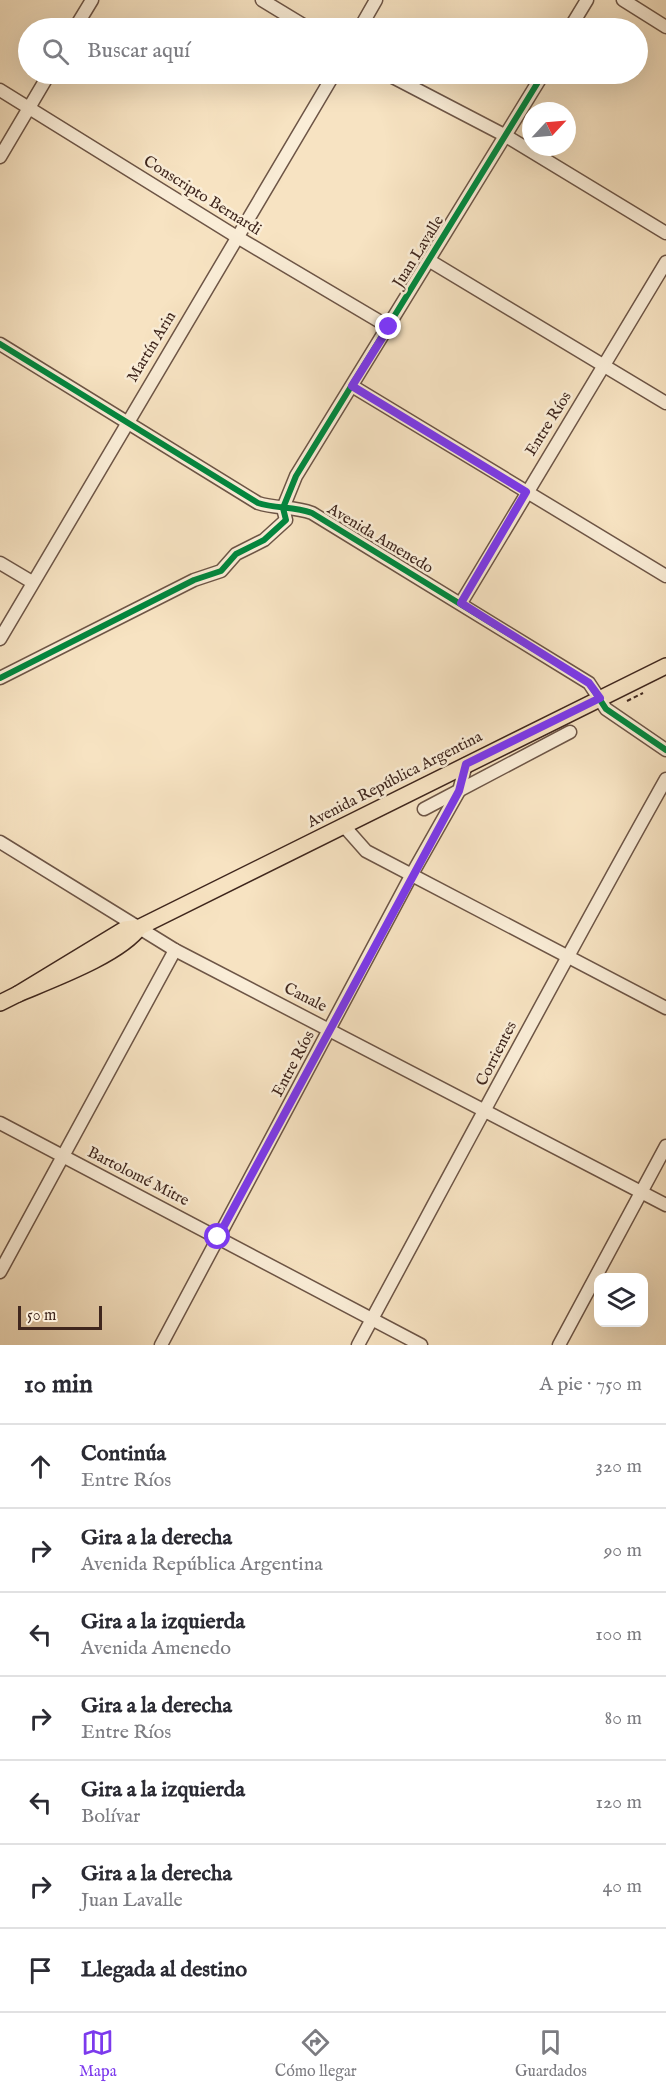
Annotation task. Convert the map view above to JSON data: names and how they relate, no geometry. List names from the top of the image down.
{
  "streets": {
    "main road": ["Avenida República Argentina"],
    "street": [
      "Conscripto Bernardi",
      "Juan Lavalle",
      "Martín Arin",
      "Entre Ríos",
      "Avenida Amenedo",
      "Canale",
      "Corrientes",
      "Bartolomé Mitre"
    ]
  },
  "crossings": [
    ["Conscripto Bernardi", "Juan Lavalle"],
    ["Conscripto Bernardi", "Martín Arin"],
    ["Juan Lavalle", "Avenida Amenedo"],
    ["Martín Arin", "Avenida Amenedo"],
    ["Entre Ríos", "Avenida Amenedo"],
    ["Entre Ríos", "Avenida República Argentina"],
    ["Entre Ríos", "Canale"],
    ["Entre Ríos", "Bartolomé Mitre"],
    ["Avenida Amenedo", "Avenida República Argentina"],
    ["Avenida República Argentina", "Canale"],
    ["Canale", "Corrientes"],
    ["Corrientes", "Bartolomé Mitre"]
  ],
  "scale_bar": "50 m",
  "north": "top right",
  "page": {
    "search": "Buscar aquí",
    "scale": "50 m",
    "heading": ["10 min", "A pie · 750 m"],
    "list": [
      ["Continúa", "Entre Ríos", "320 m"],
      ["Gira a la derecha", "Avenida República Argentina", "90 m"],
      ["Gira a la izquierda", "Avenida Amenedo", "100 m"],
      ["Gira a la derecha", "Entre Ríos", "80 m"],
      ["Gira a la izquierda", "Bolívar", "120 m"],
      ["Gira a la derecha", "Juan Lavalle", "40 m"],
      "Llegada al destino"
    ],
    "nav": ["Mapa", "Cómo llegar", "Guardados"]
  }
}
